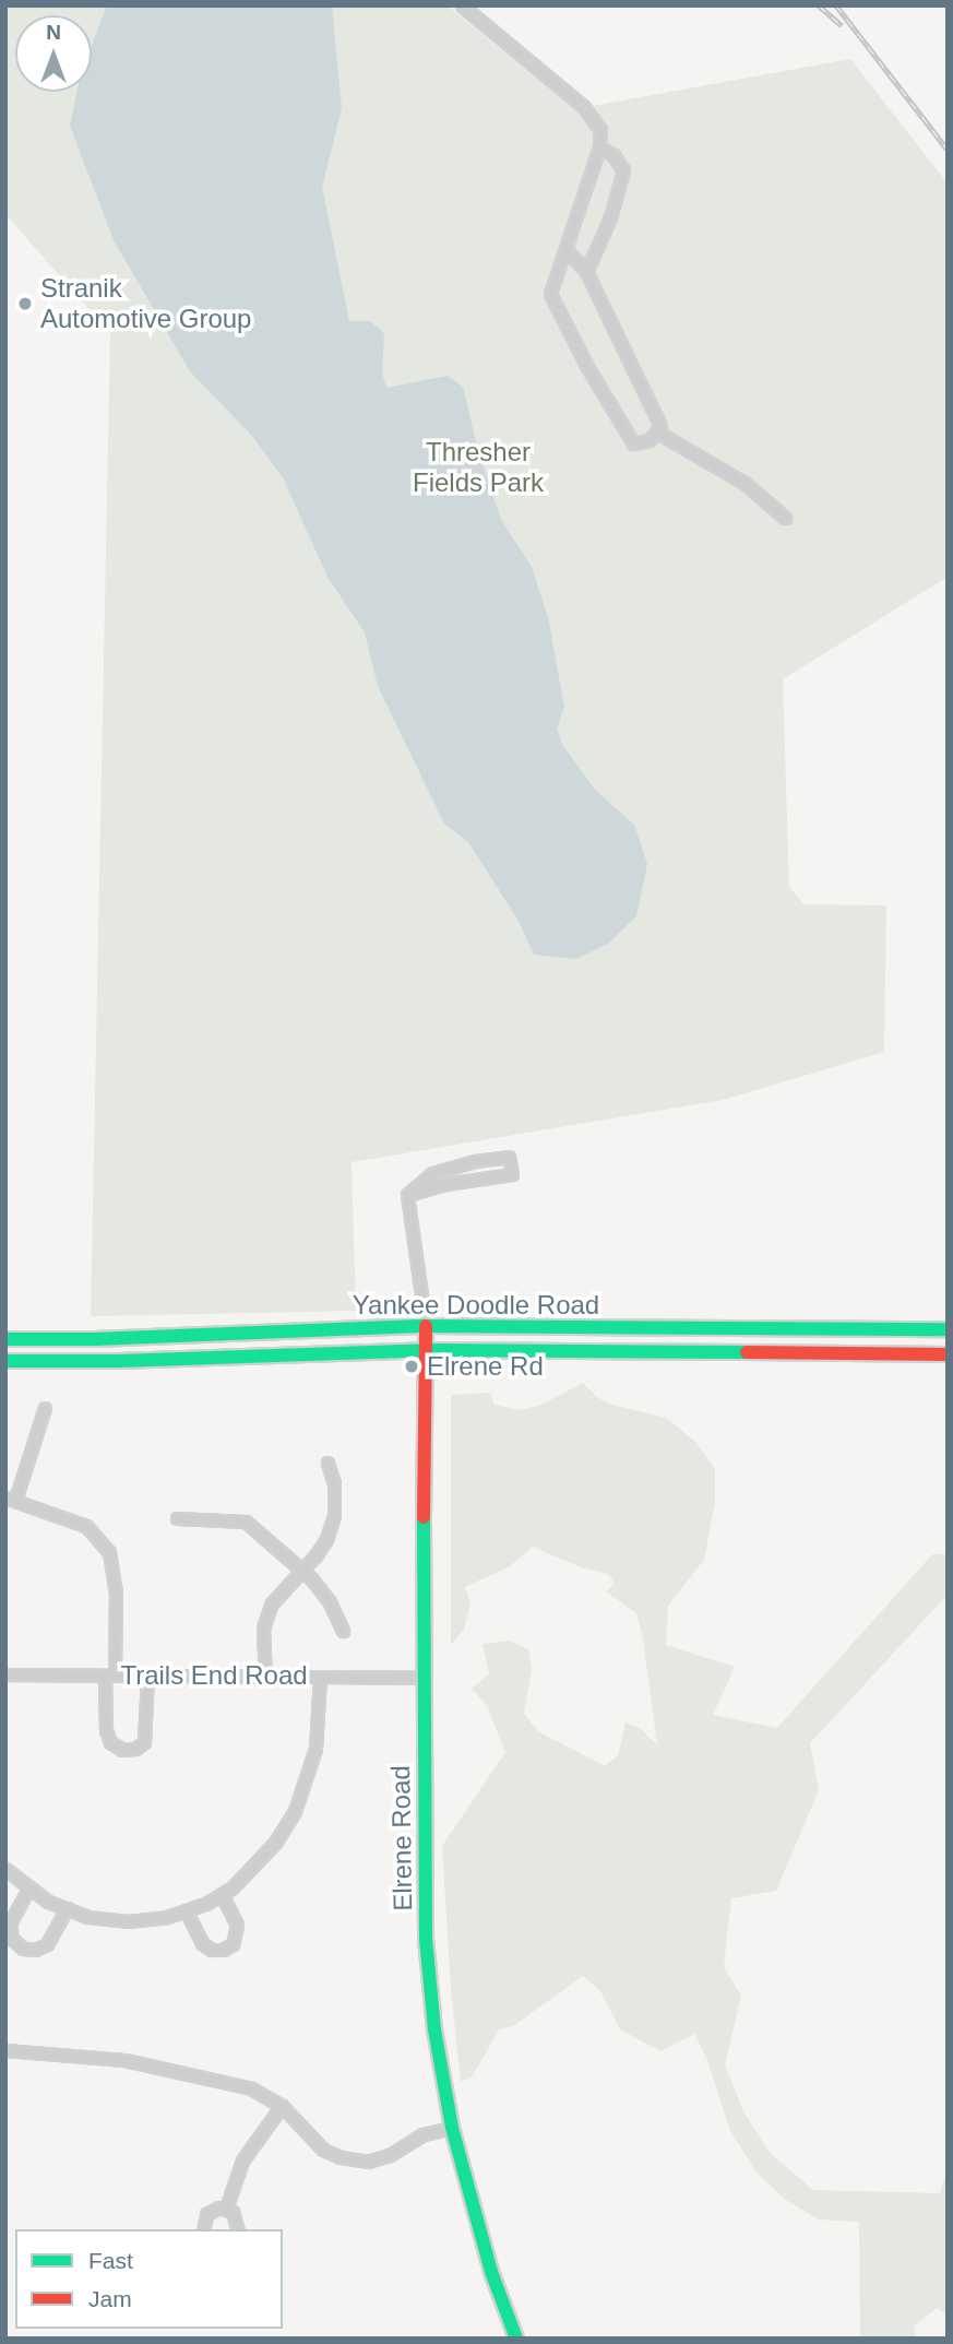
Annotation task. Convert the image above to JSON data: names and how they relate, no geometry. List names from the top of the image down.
{
  "streets": {
    "main road": ["Yankee Doodle Road", "Elrene Road"],
    "street": ["Trails End Road"]
  },
  "crossings": [
    ["Yankee Doodle Road", "Elrene Road"],
    ["Trails End Road", "Elrene Road"]
  ],
  "parks": ["Thresher Fields Park"],
  "places": ["Stranik Automotive Group", "Elrene Rd"],
  "legend": ["Fast", "Jam"],
  "north": "top"
}
